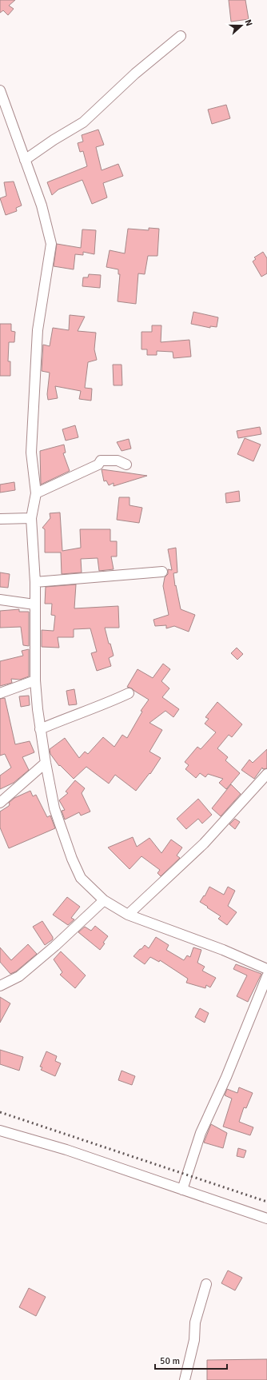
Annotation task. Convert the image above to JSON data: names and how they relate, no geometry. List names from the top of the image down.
{
  "scale_bar": "50 m",
  "north": "right"
}
